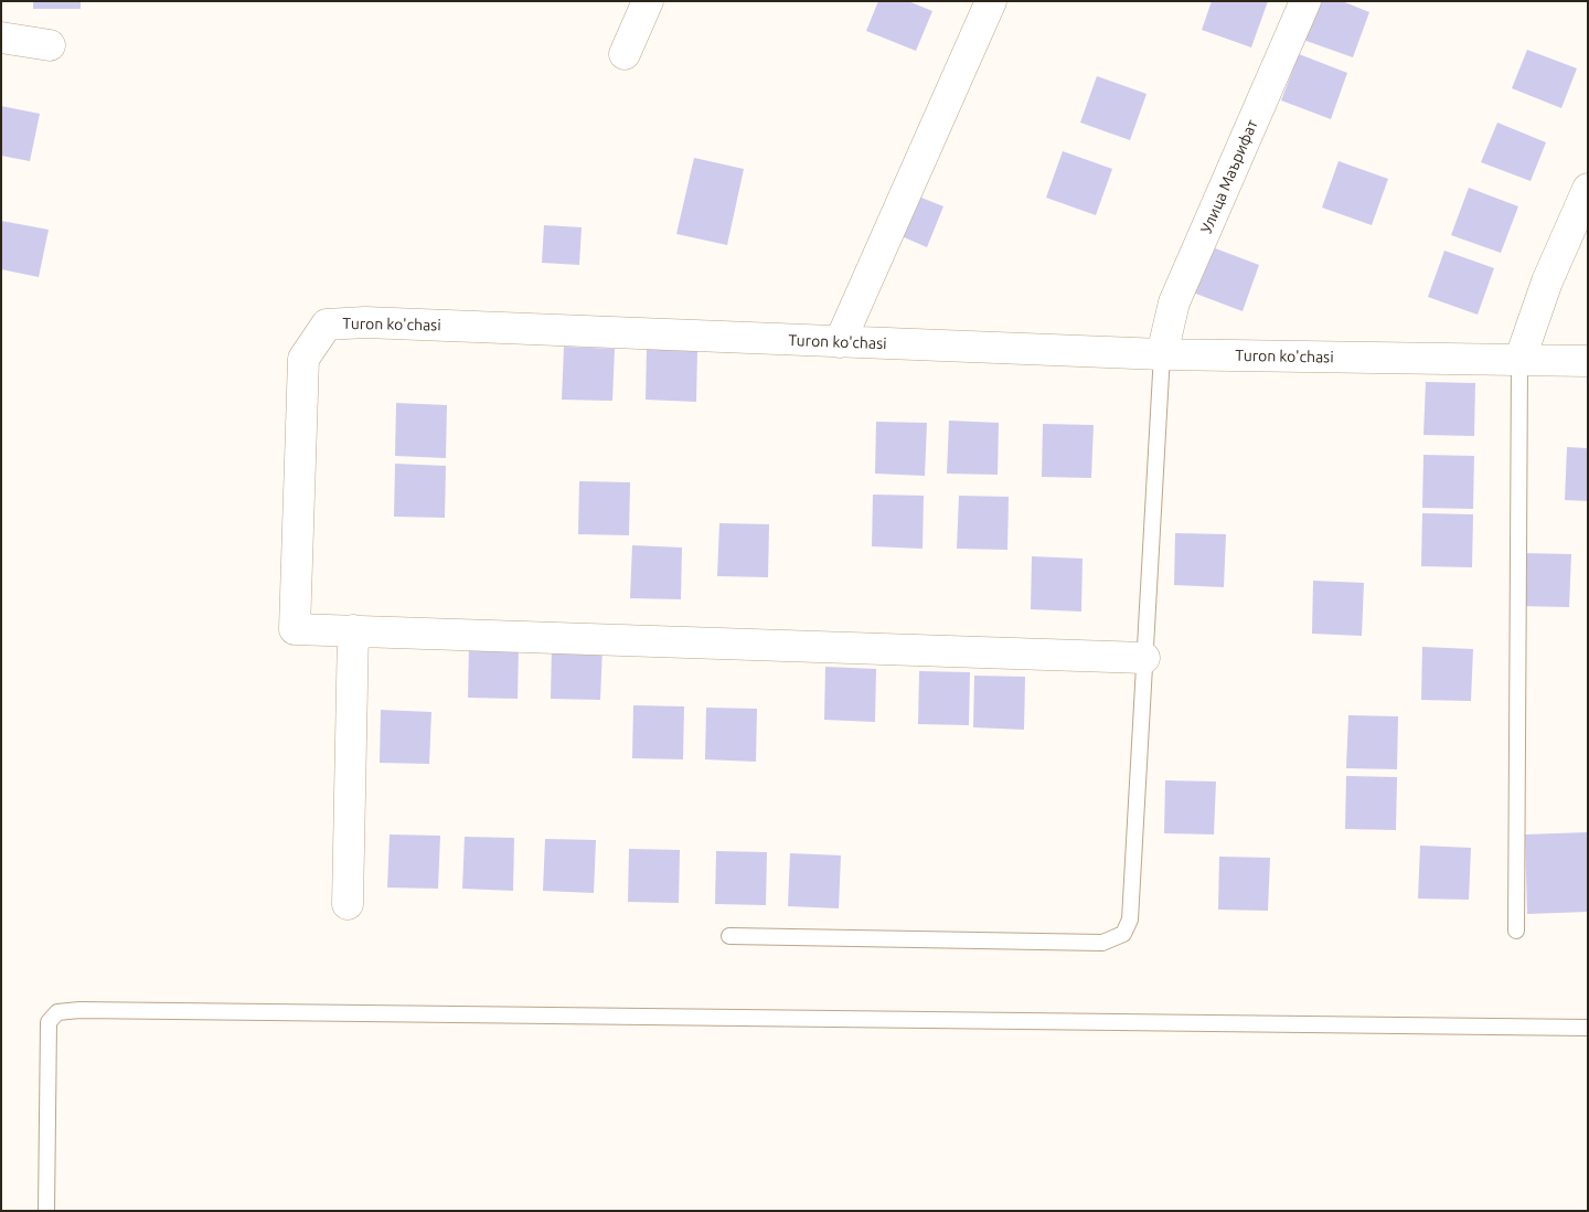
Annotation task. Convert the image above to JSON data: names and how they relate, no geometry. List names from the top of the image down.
{
  "streets": {
    "street": ["Улица Маърифат", "Turon ko'chasi"]
  },
  "crossings": [
    ["Улица Маърифат", "Turon ko'chasi"]
  ]
}
